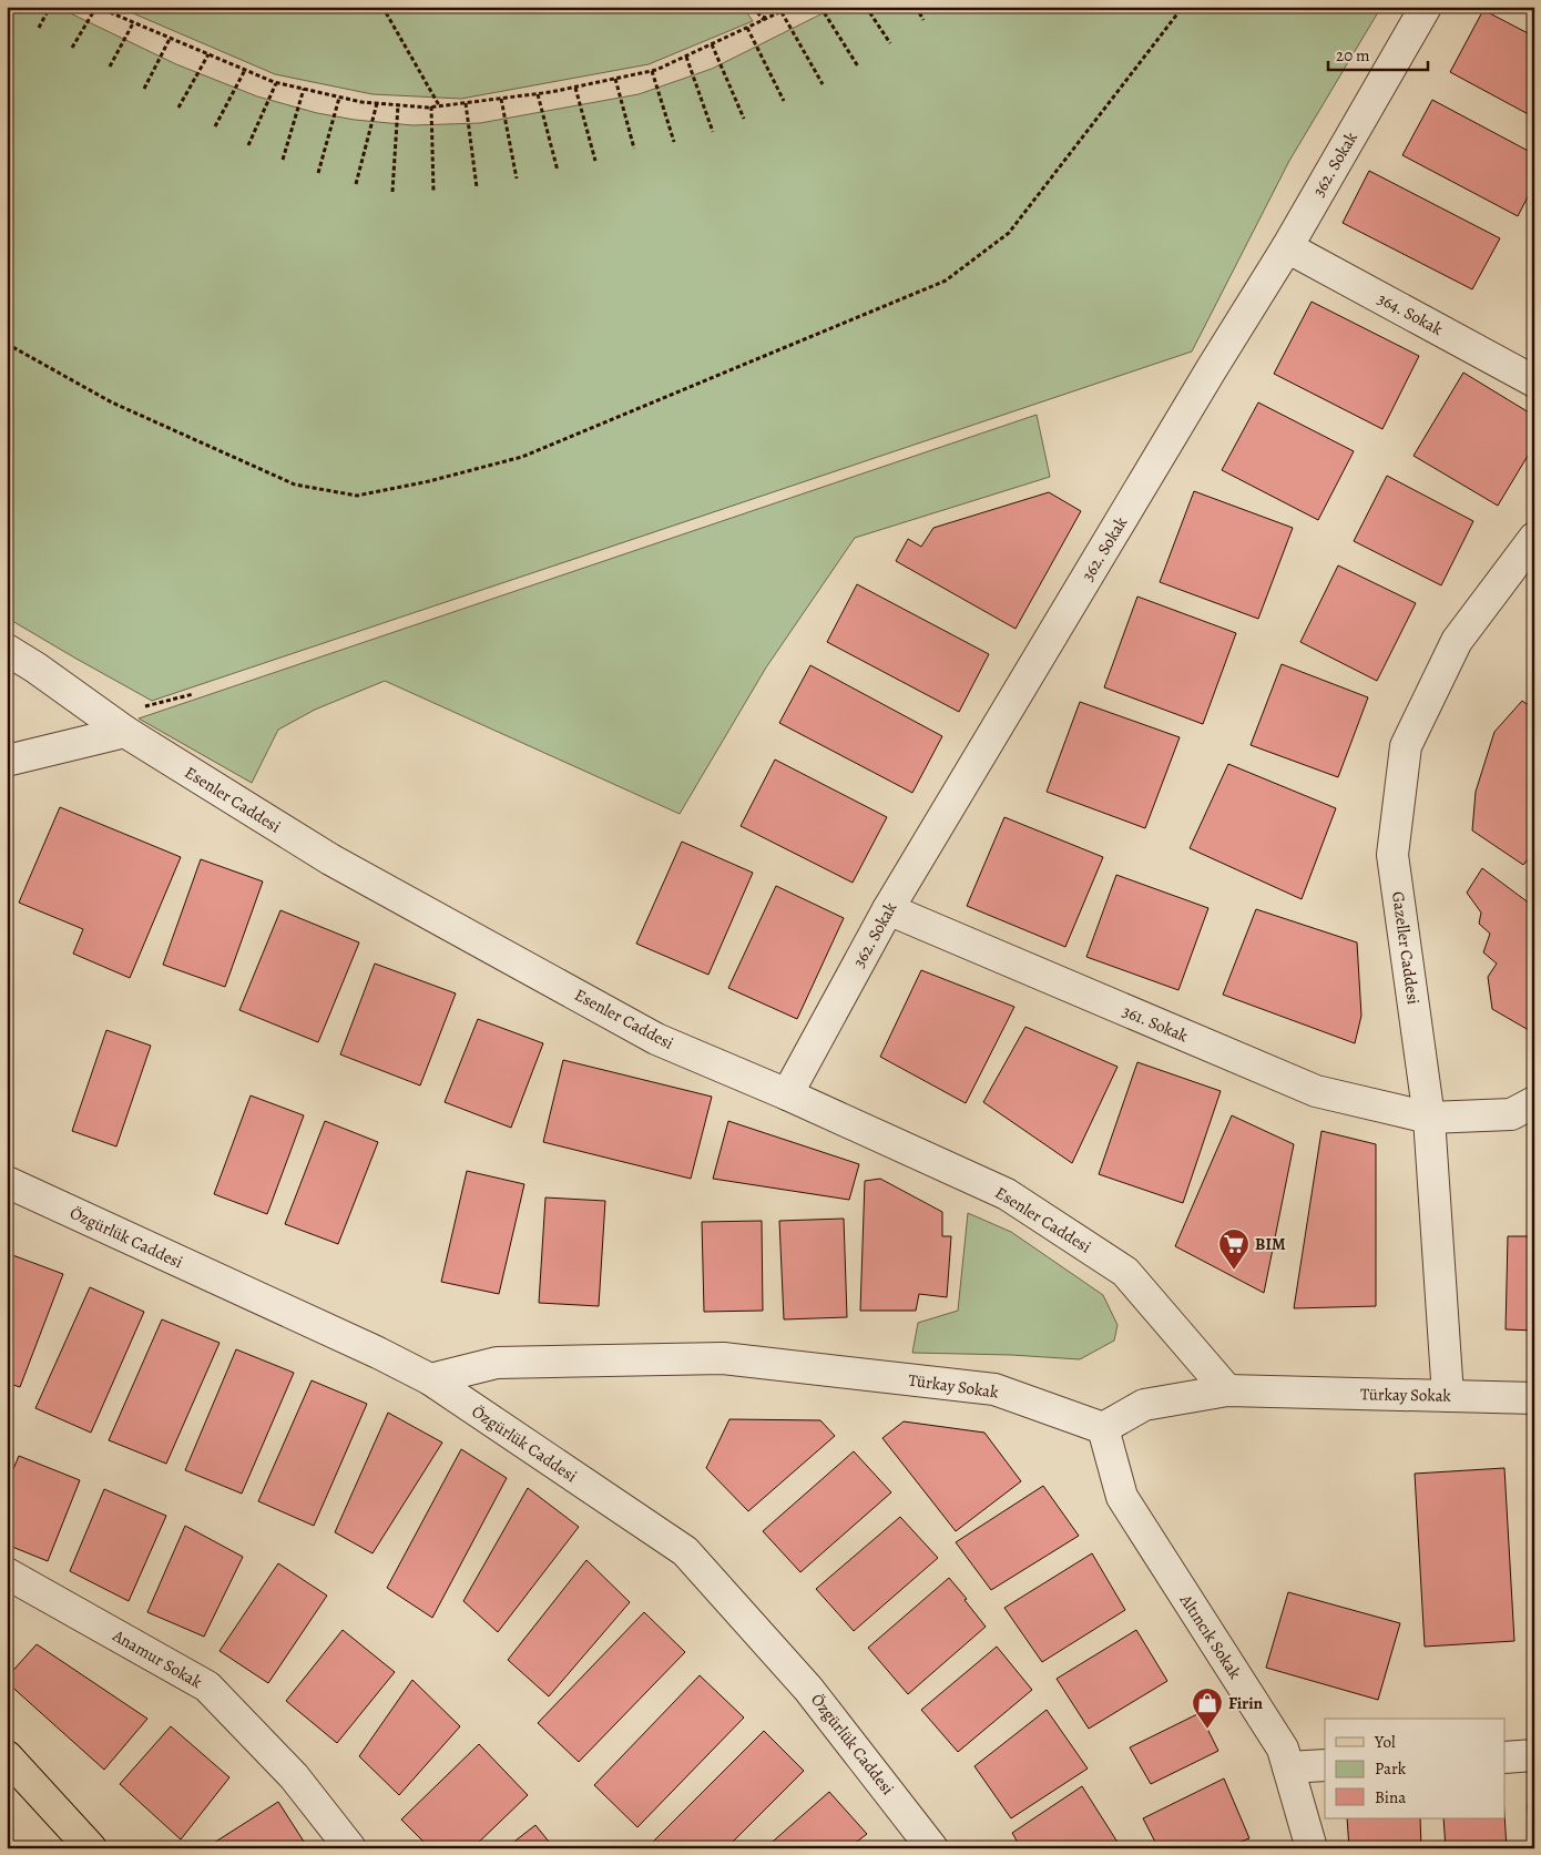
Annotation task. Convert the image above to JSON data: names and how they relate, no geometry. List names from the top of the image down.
{
  "streets": {
    "street": [
      "362. Sokak",
      "364. Sokak",
      "Esenler Caddesi",
      "Gazeller Caddesi",
      "361. Sokak",
      "Özgürlük Caddesi",
      "Türkay Sokak",
      "Altıncık Sokak",
      "Anamur Sokak"
    ]
  },
  "crossings": [
    ["362. Sokak", "364. Sokak"],
    ["362. Sokak", "Esenler Caddesi"],
    ["362. Sokak", "361. Sokak"],
    ["Esenler Caddesi", "Türkay Sokak"],
    ["Gazeller Caddesi", "361. Sokak"],
    ["Gazeller Caddesi", "Türkay Sokak"],
    ["Özgürlük Caddesi", "Türkay Sokak"],
    ["Türkay Sokak", "Altıncık Sokak"]
  ],
  "places": {
    "supermarket": ["BIM"],
    "shop": ["Firin"]
  },
  "legend": ["Yol", "Park", "Bina"],
  "scale_bar": "20 m"
}
